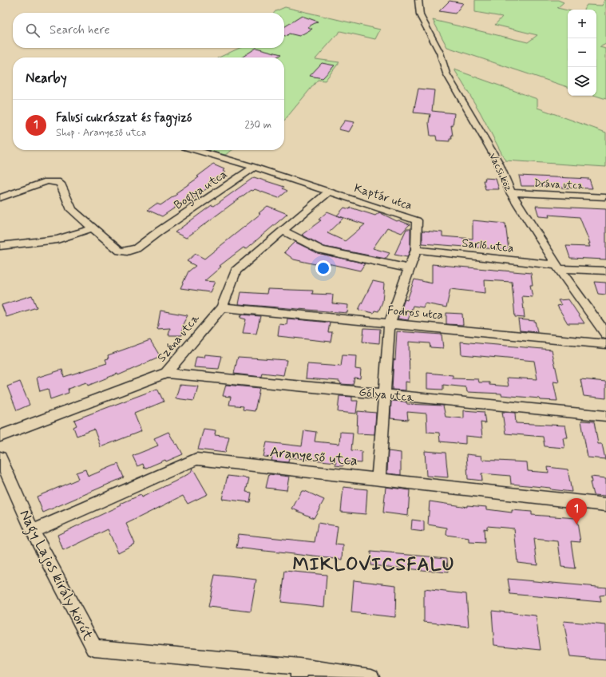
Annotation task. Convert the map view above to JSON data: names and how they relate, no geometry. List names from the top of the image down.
{
  "streets": {
    "street": [
      "Vacsi köz",
      "Dráva utca",
      "Boglya utca",
      "Kaptár utca",
      "Sarló utca",
      "Fodros utca",
      "Széna utca",
      "Gólya utca",
      "Aranyeső utca",
      "Nagy Lajos király körút"
    ]
  },
  "crossings": [
    ["Vacsi köz", "Dráva utca"],
    ["Vacsi köz", "Sarló utca"],
    ["Boglya utca", "Kaptár utca"],
    ["Boglya utca", "Széna utca"],
    ["Kaptár utca", "Sarló utca"],
    ["Kaptár utca", "Fodros utca"],
    ["Kaptár utca", "Széna utca"],
    ["Kaptár utca", "Gólya utca"],
    ["Kaptár utca", "Aranyeső utca"],
    ["Fodros utca", "Széna utca"],
    ["Széna utca", "Gólya utca"],
    ["Aranyeső utca", "Nagy Lajos király körút"]
  ],
  "districts": ["MIKLOVICSFALU"],
  "page": {
    "map_buttons": ["+", "−"],
    "search": "Search here",
    "heading": "Nearby",
    "list": [
      {
        "mark": "1",
        "name": "Falusi cukrászat és fagyizó",
        "note": "Shop · Aranyeső utca",
        "value": "230 m"
      }
    ],
    "pins": "1"
  }
}
